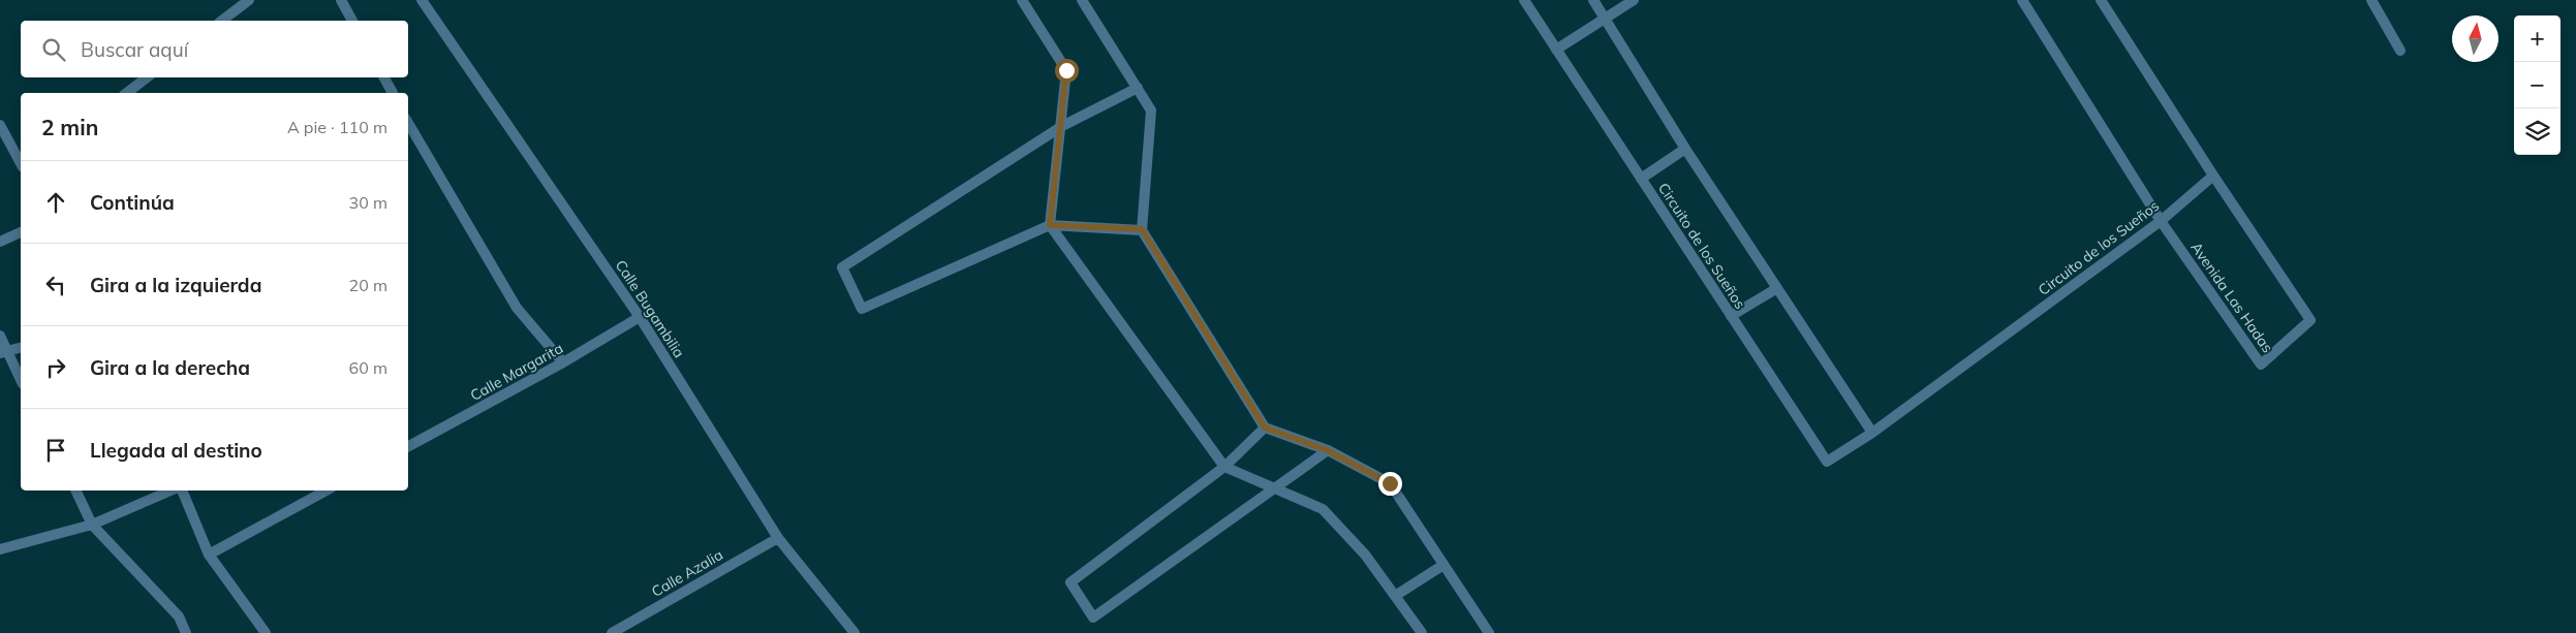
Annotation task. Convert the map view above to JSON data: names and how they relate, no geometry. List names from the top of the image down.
{
  "streets": {
    "street": [
      "Circuito de los Sueños",
      "Avenida Las Hadas",
      "Calle Bugambilia",
      "Calle Margarita",
      "Calle Azalia"
    ]
  },
  "crossings": [
    ["Circuito de los Sueños", "Avenida Las Hadas"],
    ["Calle Bugambilia", "Calle Margarita"],
    ["Calle Bugambilia", "Calle Azalia"]
  ],
  "north": "top",
  "page": {
    "map_buttons": ["+", "−"],
    "search": "Buscar aquí",
    "heading": ["2 min", "A pie · 110 m"],
    "list": [
      ["Continúa", "30 m"],
      ["Gira a la izquierda", "20 m"],
      ["Gira a la derecha", "60 m"],
      "Llegada al destino"
    ]
  }
}
